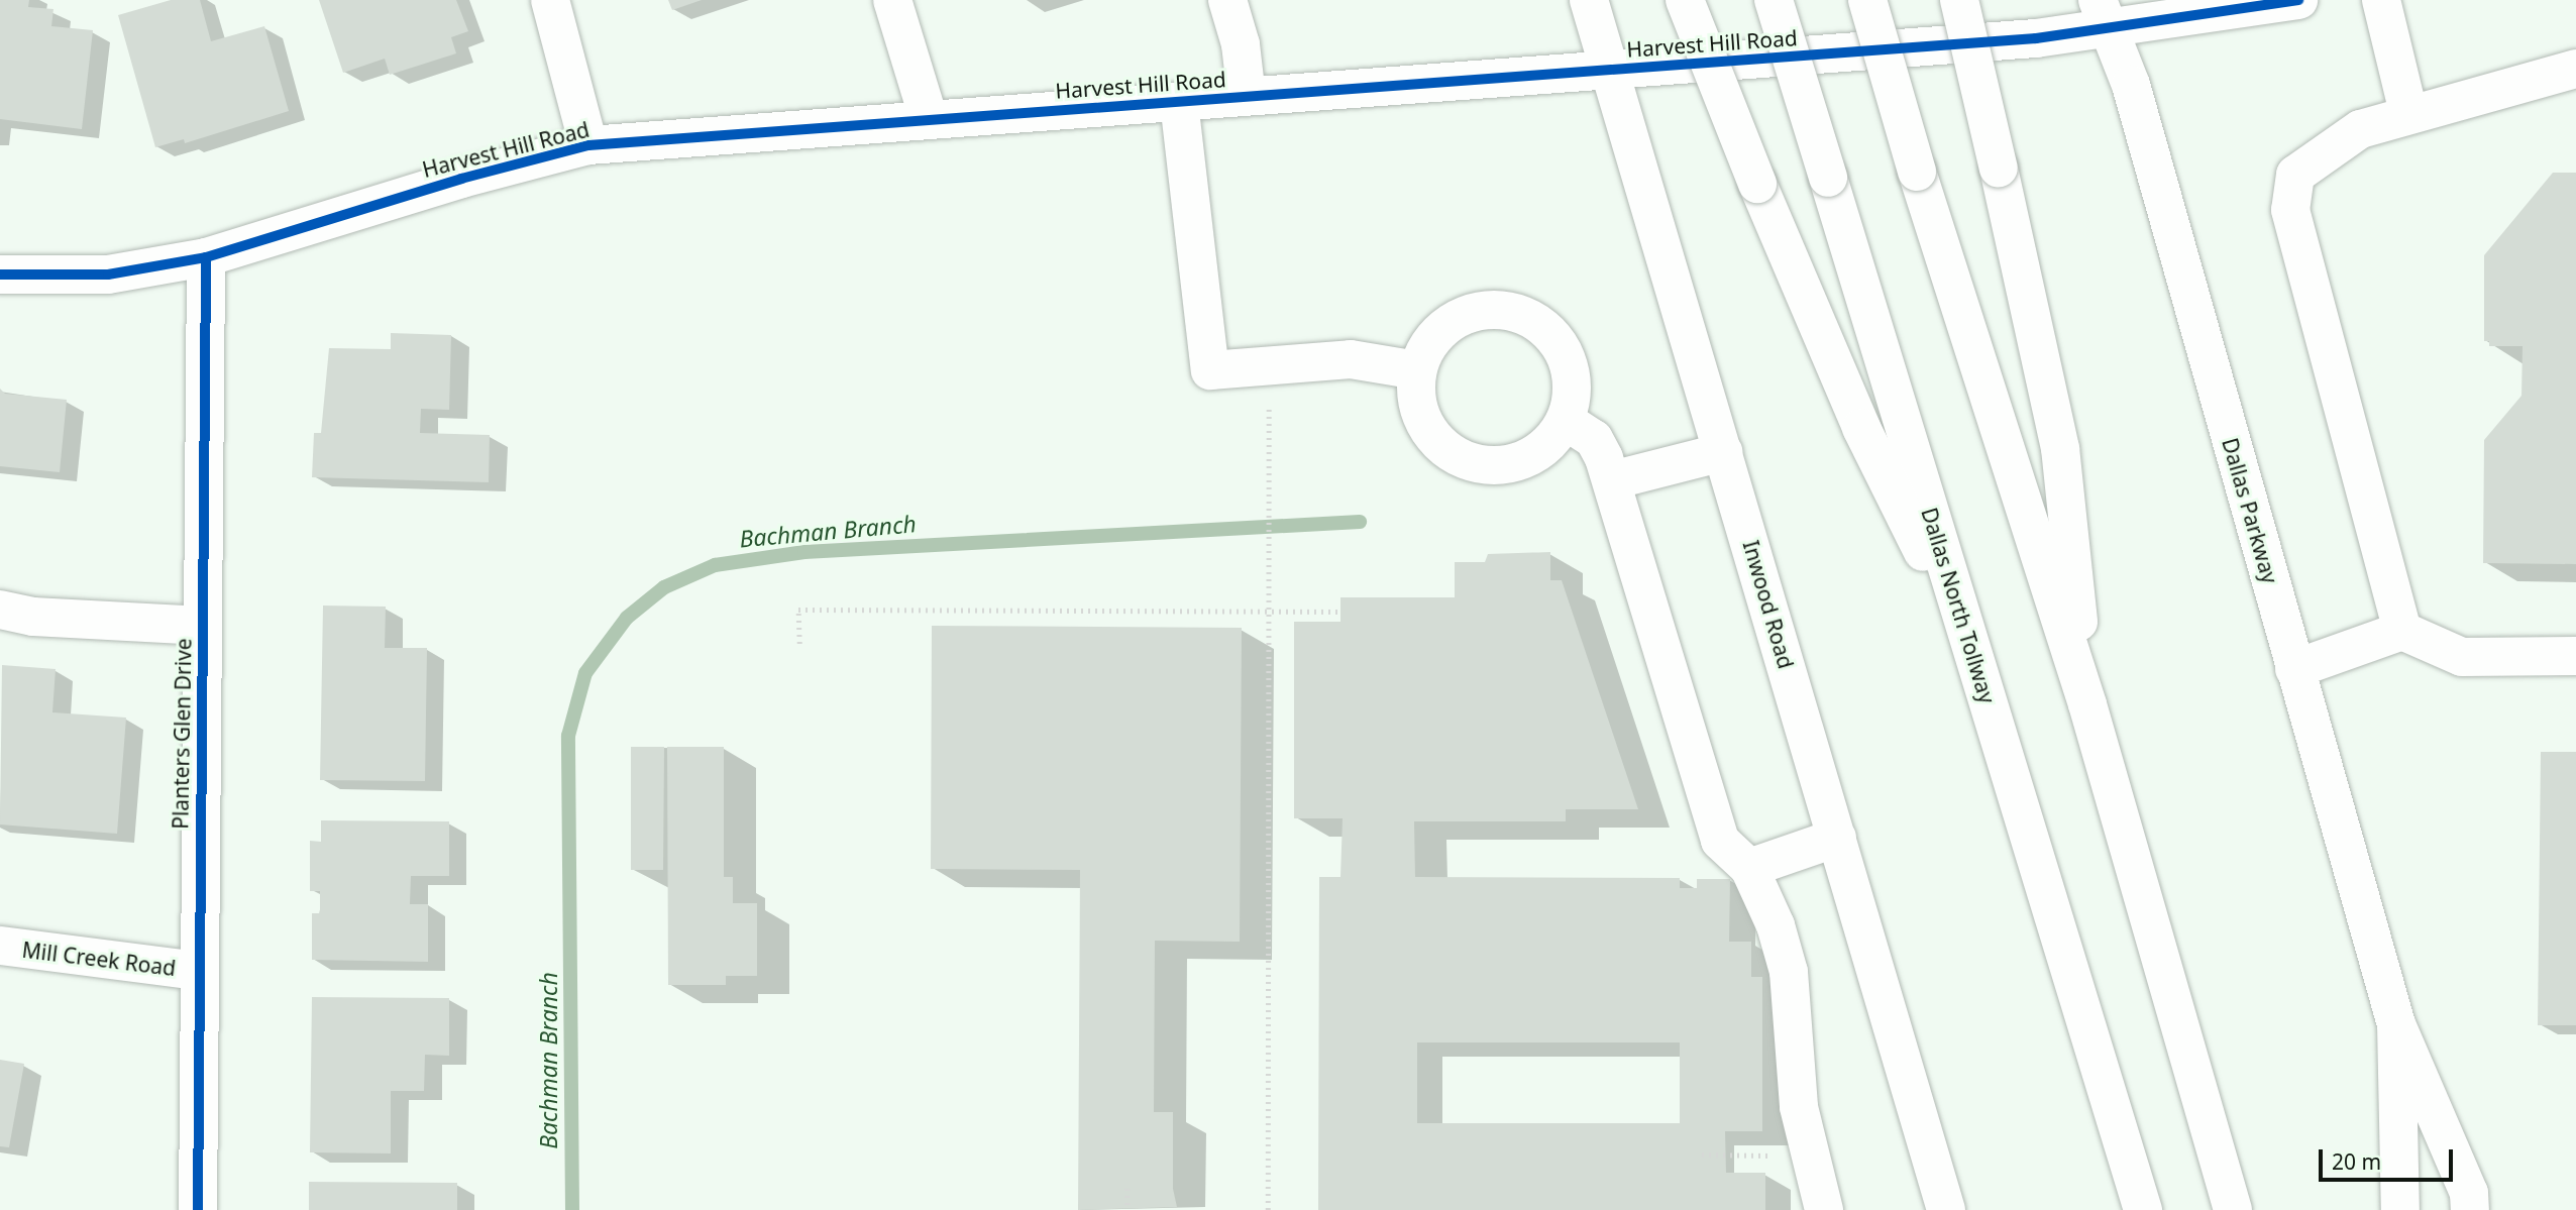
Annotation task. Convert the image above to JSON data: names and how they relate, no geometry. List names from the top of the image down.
{
  "streets": {
    "main road": [
      "Harvest Hill Road",
      "Dallas Parkway",
      "Inwood Road",
      "Dallas North Tollway",
      "Planters Glen Drive",
      "Mill Creek Road"
    ]
  },
  "crossings": [
    ["Harvest Hill Road", "Dallas Parkway"],
    ["Harvest Hill Road", "Inwood Road"],
    ["Harvest Hill Road", "Planters Glen Drive"],
    ["Planters Glen Drive", "Mill Creek Road"]
  ],
  "water": ["Bachman Branch"],
  "scale_bar": "20 m"
}
